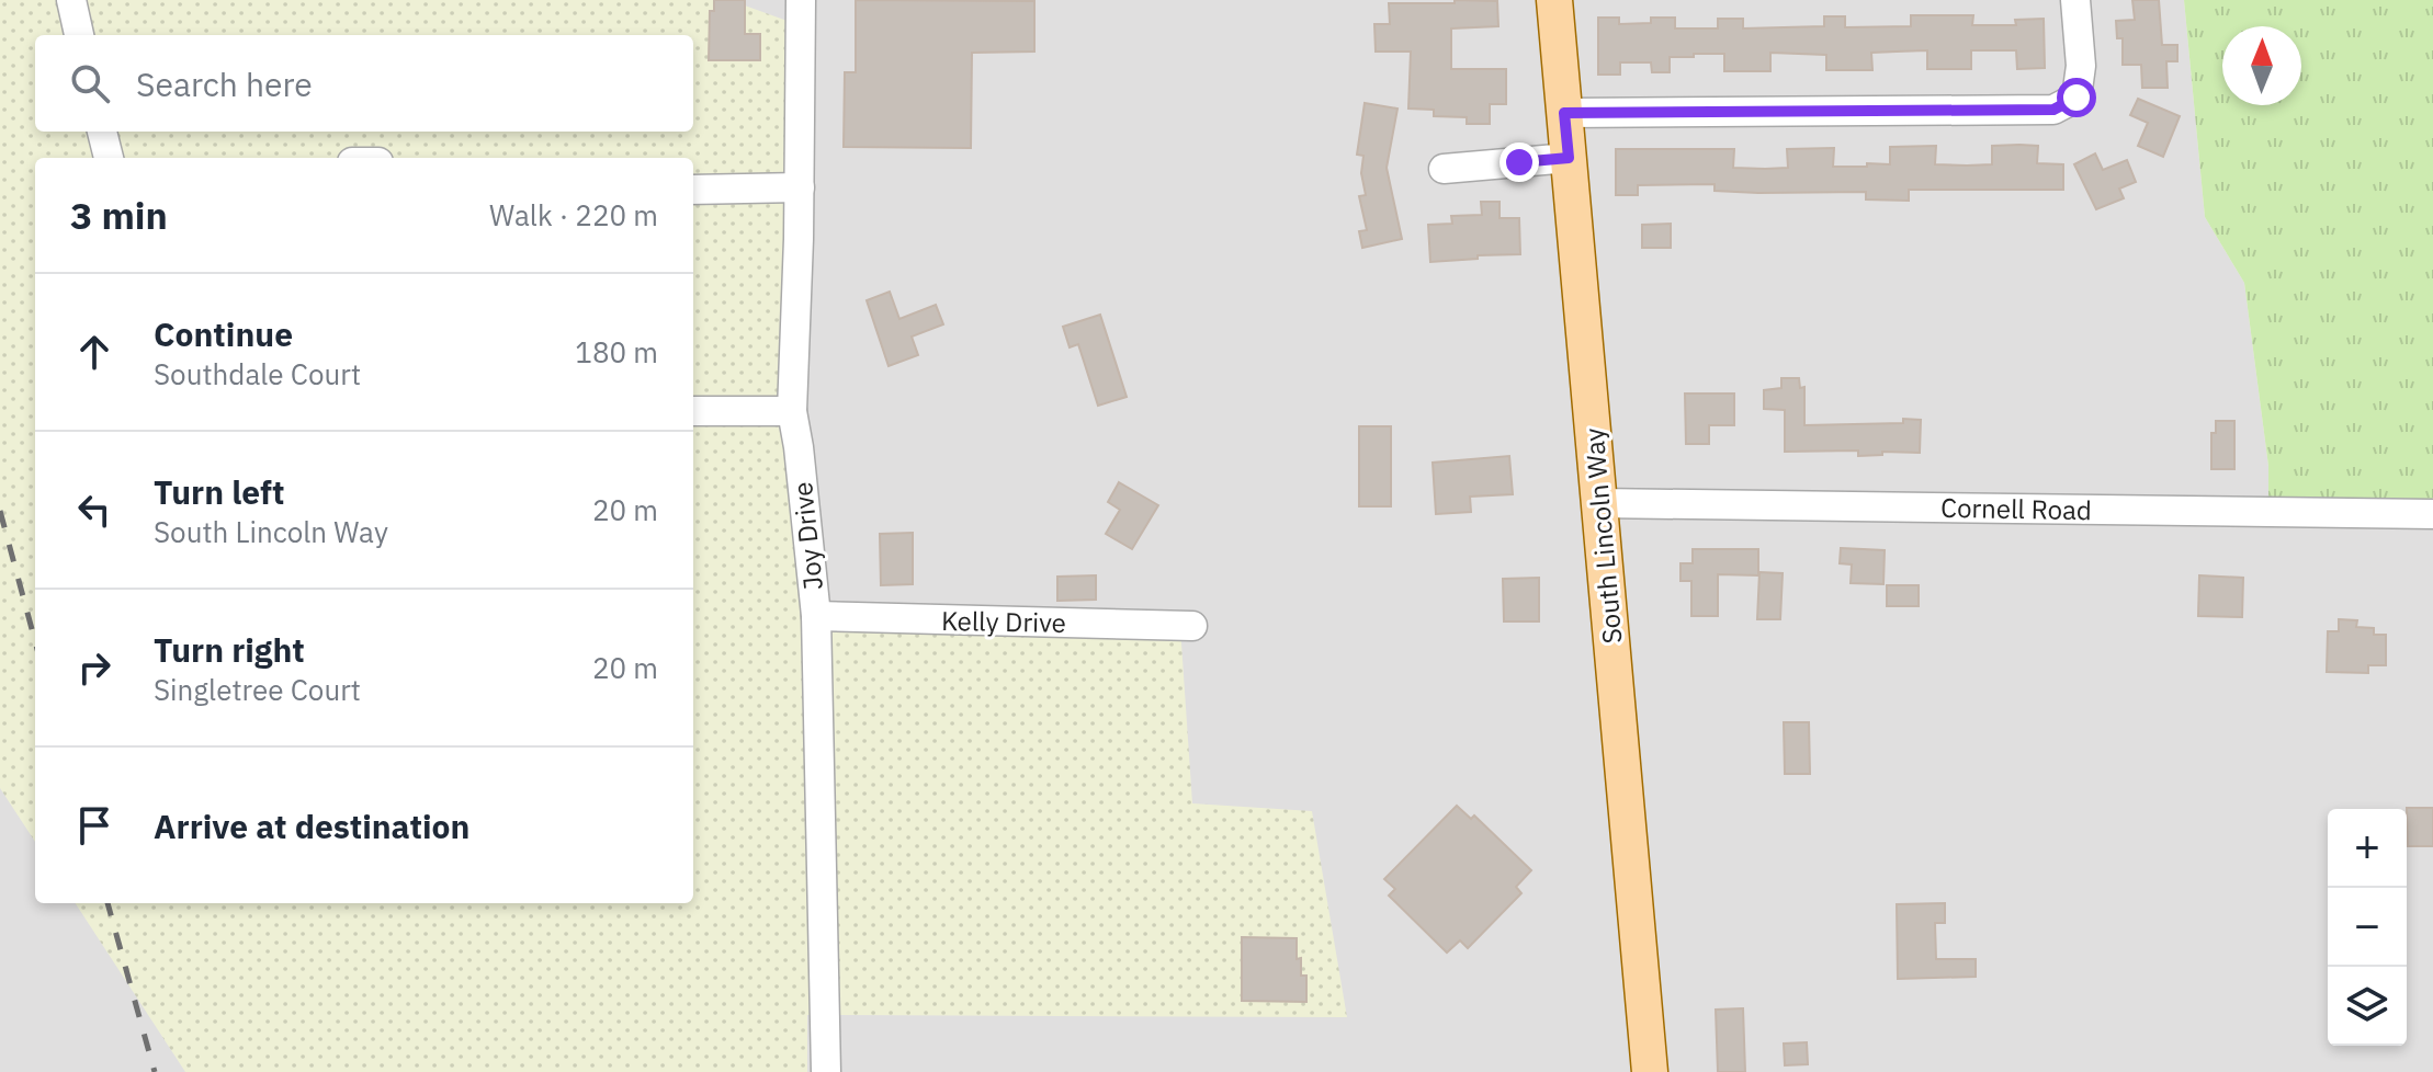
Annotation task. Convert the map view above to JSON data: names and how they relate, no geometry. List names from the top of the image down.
{
  "streets": {
    "main road": ["South Lincoln Way"],
    "street": ["Cornell Road", "Joy Drive", "Kelly Drive"]
  },
  "crossings": [
    ["Cornell Road", "South Lincoln Way"],
    ["Joy Drive", "Kelly Drive"]
  ],
  "north": "top",
  "page": {
    "search": "Search here",
    "heading": ["3 min", "Walk · 220 m"],
    "list": [
      ["Continue", "Southdale Court", "180 m"],
      ["Turn left", "South Lincoln Way", "20 m"],
      ["Turn right", "Singletree Court", "20 m"],
      "Arrive at destination"
    ],
    "map_buttons": ["+", "−"]
  }
}
